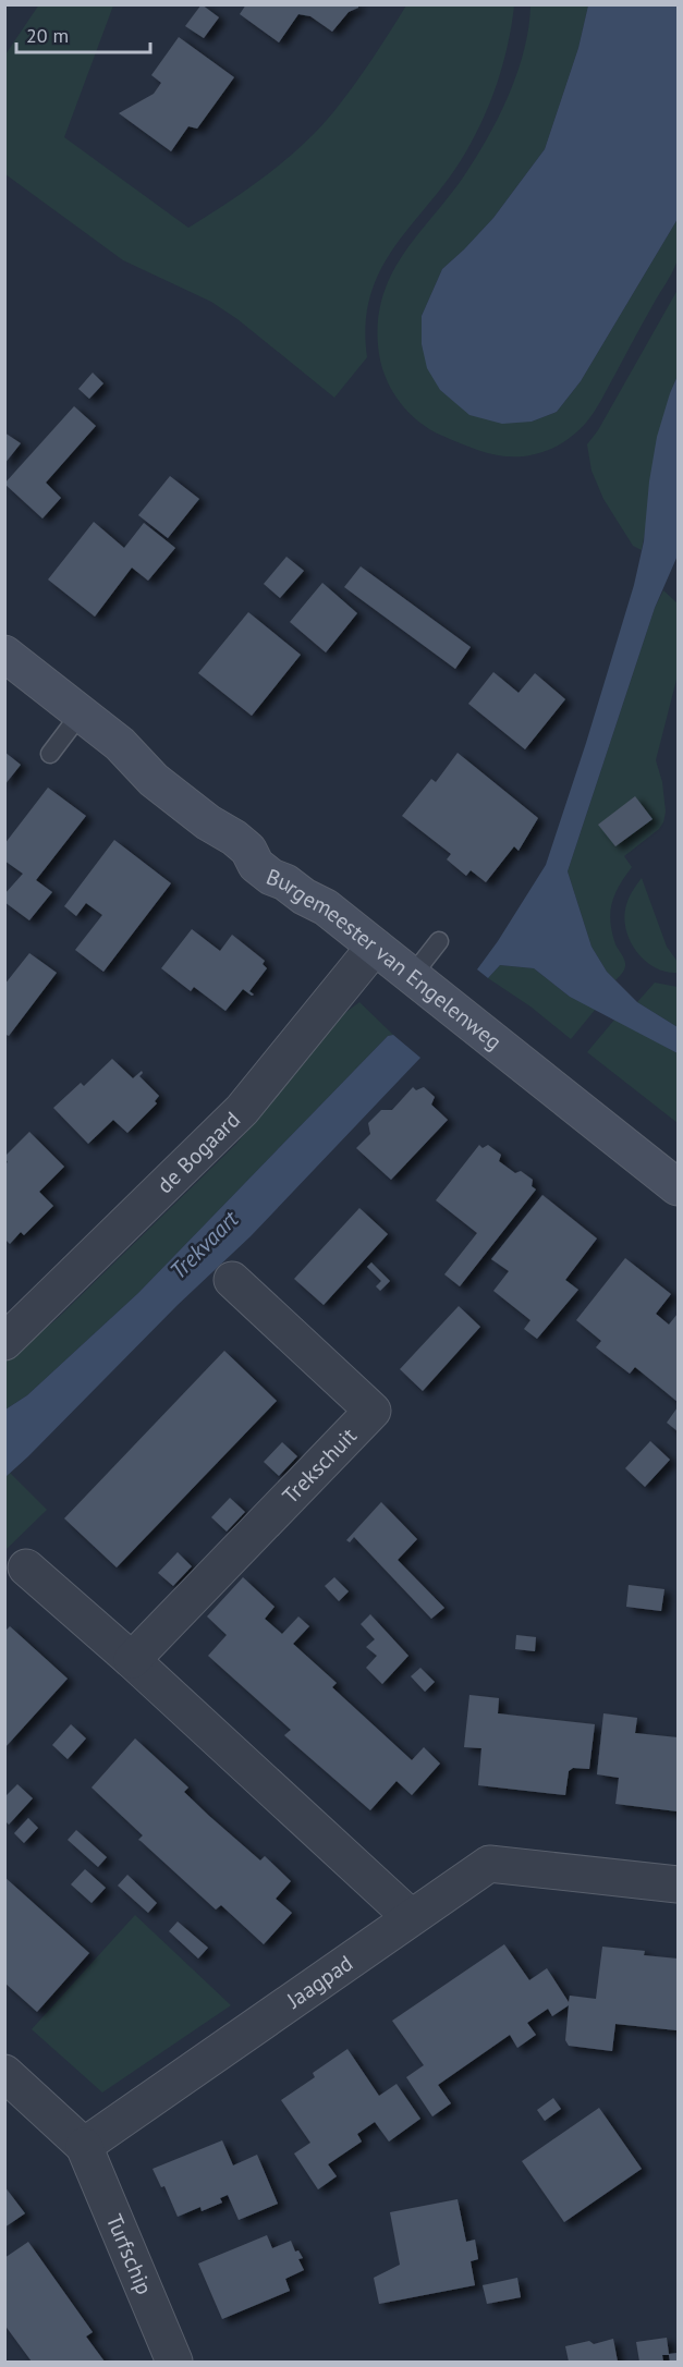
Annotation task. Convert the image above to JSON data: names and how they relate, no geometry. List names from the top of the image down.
{
  "streets": {
    "street": [
      "Burgemeester van Engelenweg",
      "de Bogaard",
      "Trekschuit",
      "Jaagpad",
      "Turfschip"
    ]
  },
  "crossings": [
    ["Burgemeester van Engelenweg", "de Bogaard"],
    ["Jaagpad", "Turfschip"]
  ],
  "water": ["Trekvaart"],
  "scale_bar": "20 m"
}
